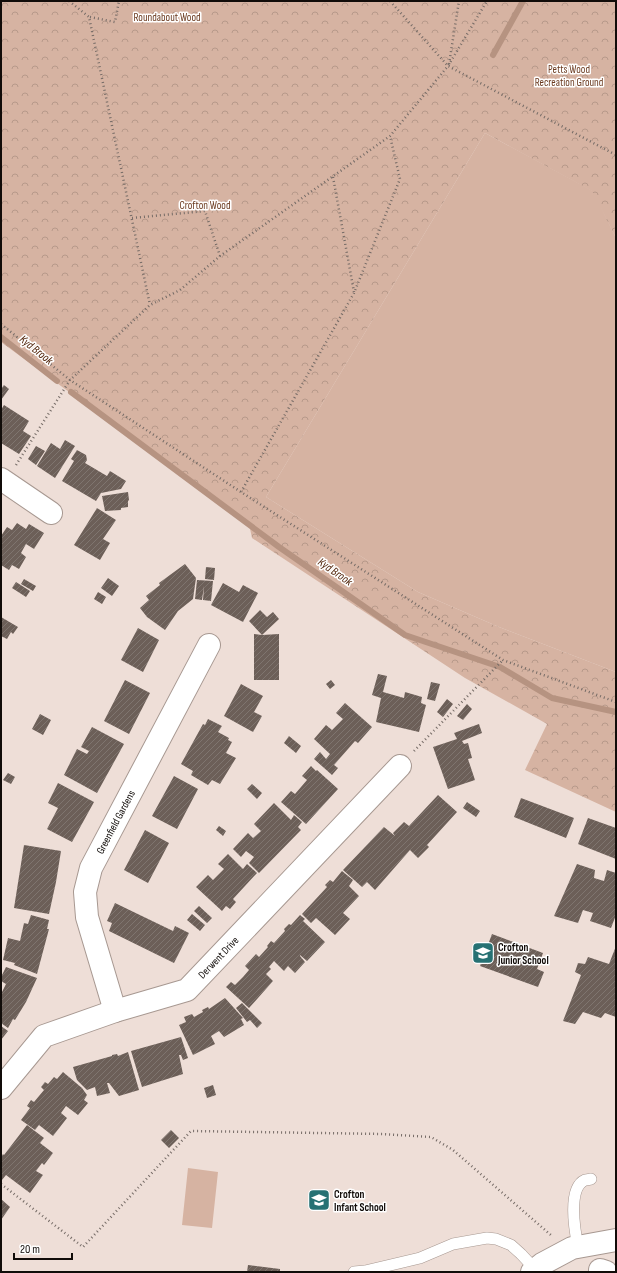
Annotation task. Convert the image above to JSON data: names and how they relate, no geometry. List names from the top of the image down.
{
  "streets": {
    "street": ["Greenfield Gardens", "Derwent Drive"]
  },
  "crossings": [
    ["Greenfield Gardens", "Derwent Drive"]
  ],
  "water": ["Kyd Brook"],
  "parks": ["Roundabout Wood", "Petts Wood Recreation Ground", "Crofton Wood"],
  "places": {
    "school or university": ["Crofton Junior School", "Crofton Infant School"]
  },
  "scale_bar": "20 m"
}
